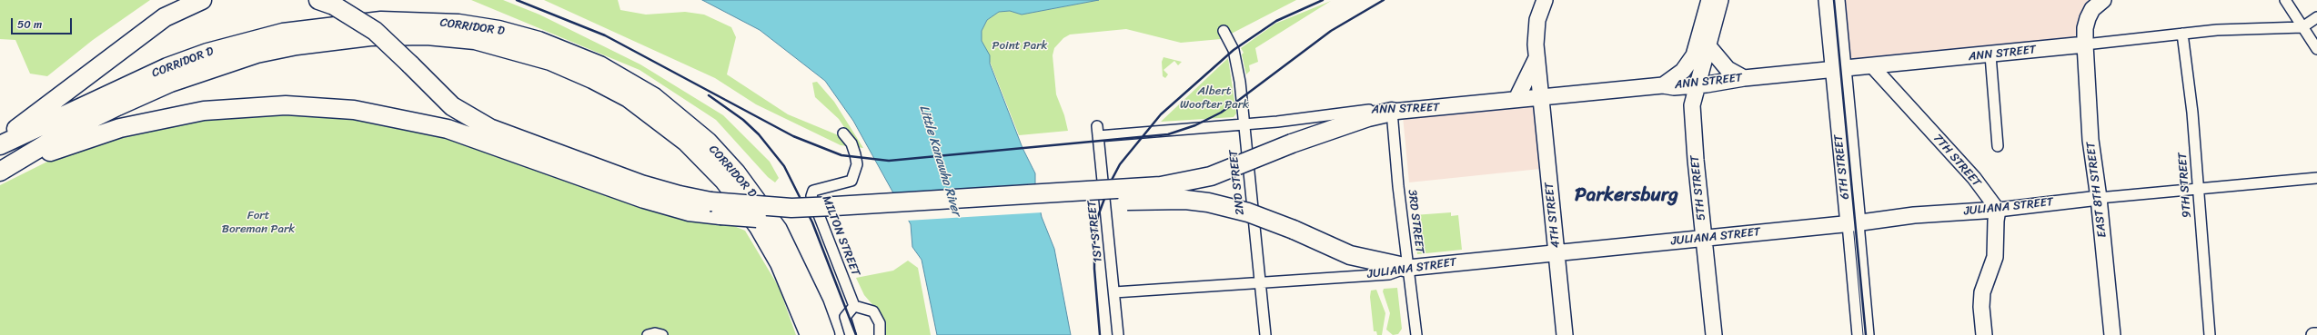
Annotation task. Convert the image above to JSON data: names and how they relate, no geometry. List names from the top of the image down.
{
  "streets": {
    "highway": ["CORRIDOR D"],
    "main road": [
      "ANN STREET",
      "5TH STREET",
      "EAST 8TH STREET",
      "JULIANA STREET",
      "4TH STREET"
    ],
    "street": [
      "7TH STREET",
      "6TH STREET",
      "2ND STREET",
      "9TH STREET",
      "3RD STREET",
      "1ST STREET",
      "MILTON STREET"
    ]
  },
  "crossings": [
    ["ANN STREET", "7TH STREET"],
    ["ANN STREET", "6TH STREET"],
    ["ANN STREET", "2ND STREET"],
    ["ANN STREET", "9TH STREET"],
    ["ANN STREET", "5TH STREET"],
    ["ANN STREET", "EAST 8TH STREET"],
    ["ANN STREET", "4TH STREET"],
    ["ANN STREET", "3RD STREET"],
    ["ANN STREET", "1ST STREET"],
    ["7TH STREET", "JULIANA STREET"],
    ["6TH STREET", "JULIANA STREET"],
    ["2ND STREET", "JULIANA STREET"],
    ["9TH STREET", "JULIANA STREET"],
    ["5TH STREET", "JULIANA STREET"],
    ["EAST 8TH STREET", "JULIANA STREET"],
    ["JULIANA STREET", "4TH STREET"],
    ["JULIANA STREET", "3RD STREET"],
    ["JULIANA STREET", "1ST STREET"]
  ],
  "districts": ["Parkersburg"],
  "water": ["Little Kanawha River"],
  "parks": ["Point Park", "Albert Woofter Park", "Fort Boreman Park"],
  "scale_bar": "50 m"
}
